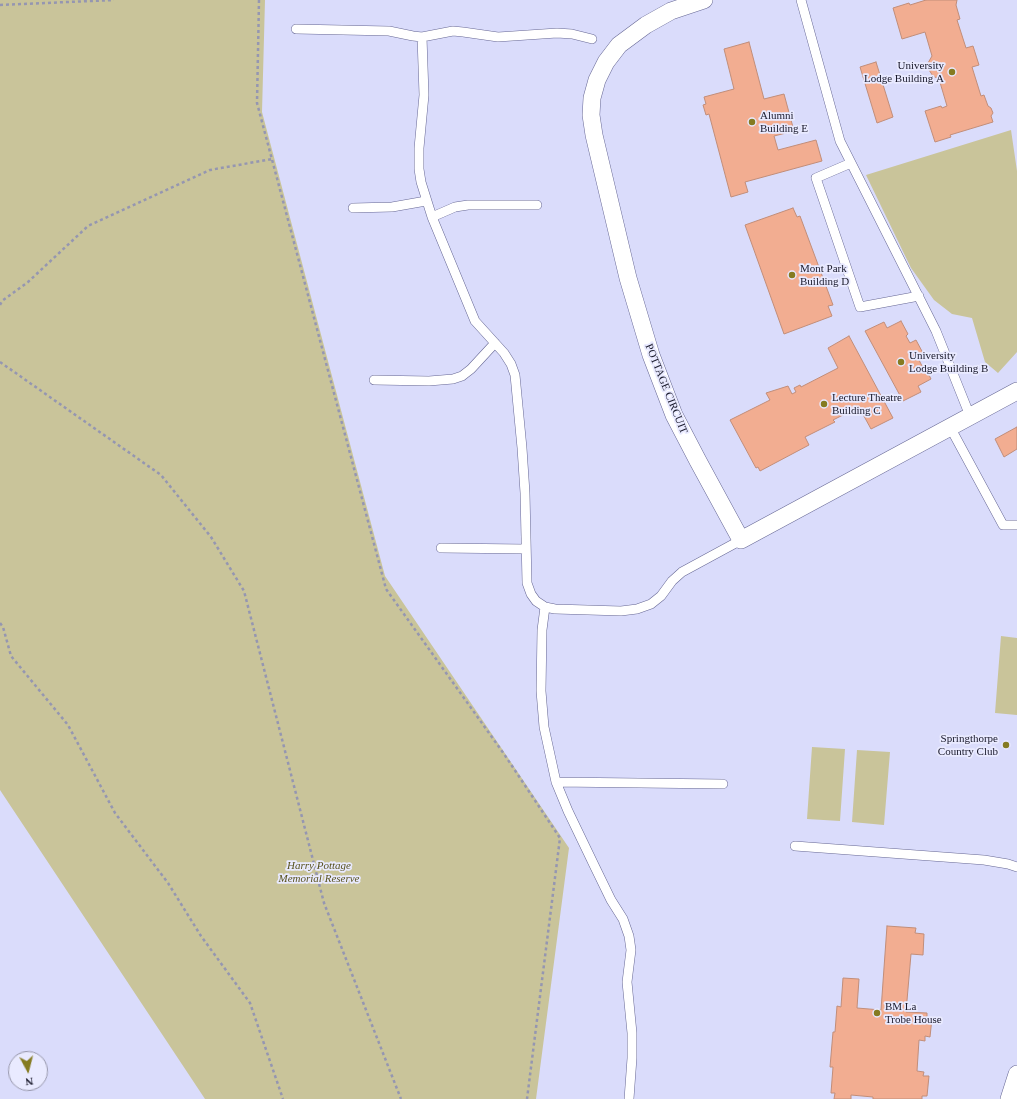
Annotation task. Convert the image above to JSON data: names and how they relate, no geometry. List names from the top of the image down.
{
  "streets": {
    "street": ["POTTAGE CIRCUIT"]
  },
  "parks": ["Harry Pottage Memorial Reserve"],
  "places": [
    "University Lodge Building A",
    "Alumni Building E",
    "Mont Park Building D",
    "University Lodge Building B",
    "Lecture Theatre Building C",
    "Springthorpe Country Club",
    "BM La Trobe House"
  ],
  "north": "bottom"
}
